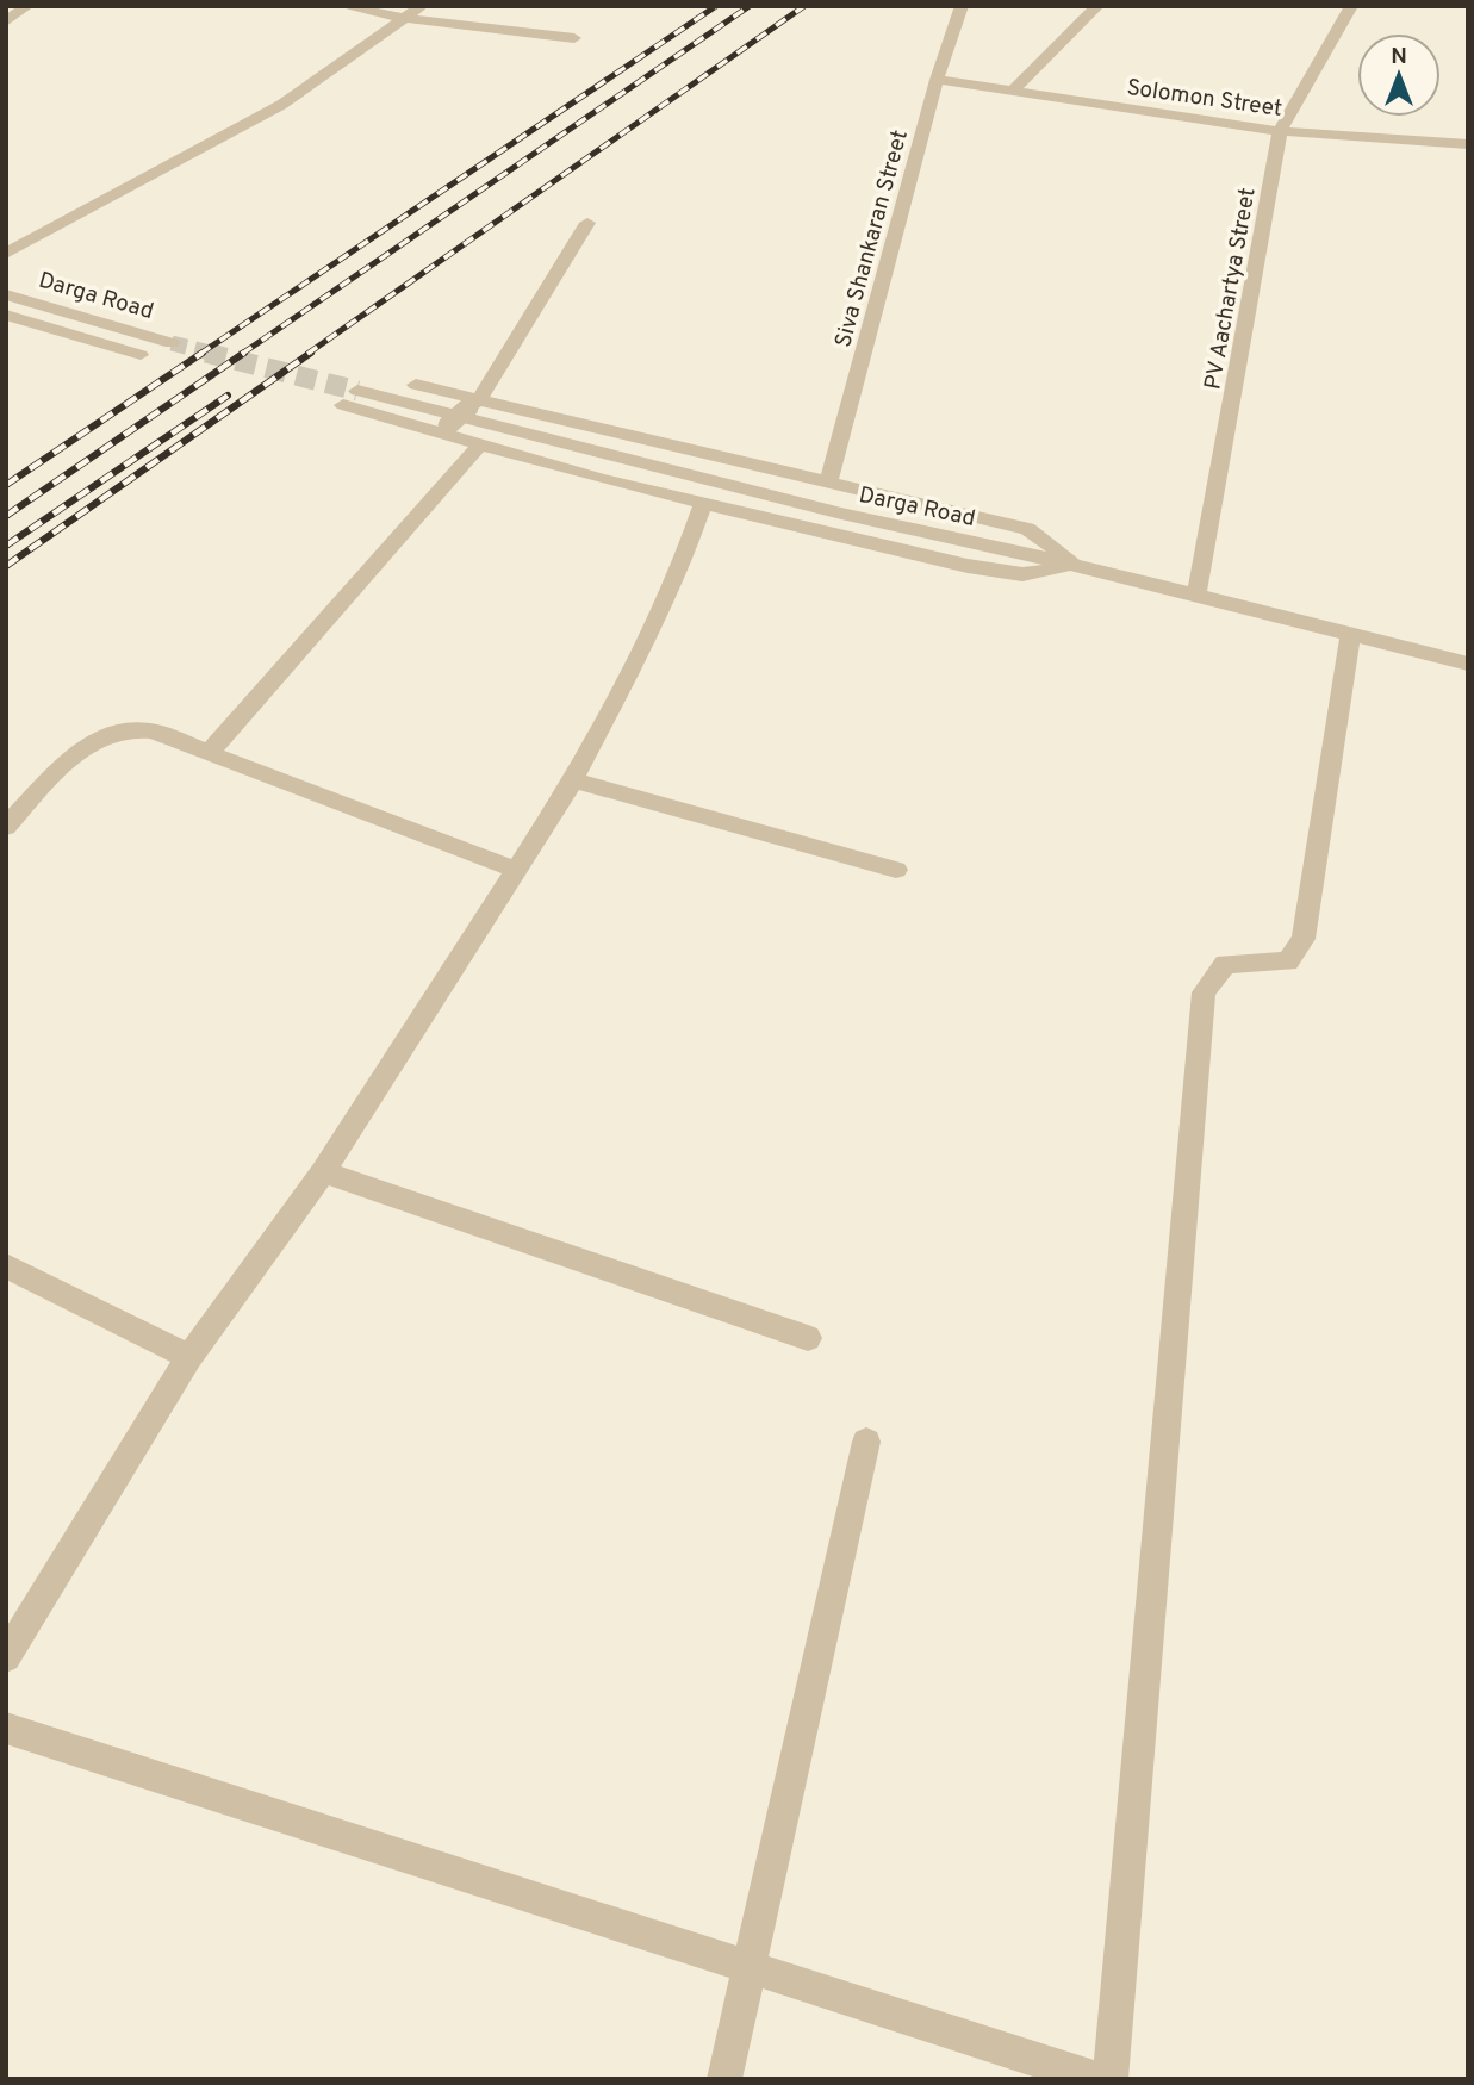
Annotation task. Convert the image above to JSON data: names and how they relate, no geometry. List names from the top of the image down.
{
  "streets": {
    "street": [
      "Solomon Street",
      "Siva Shankaran Street",
      "PV Aachartya Street",
      "Darga Road"
    ]
  },
  "crossings": [
    ["Solomon Street", "Siva Shankaran Street"],
    ["Solomon Street", "PV Aachartya Street"],
    ["PV Aachartya Street", "Darga Road"]
  ],
  "north": "top"
}
